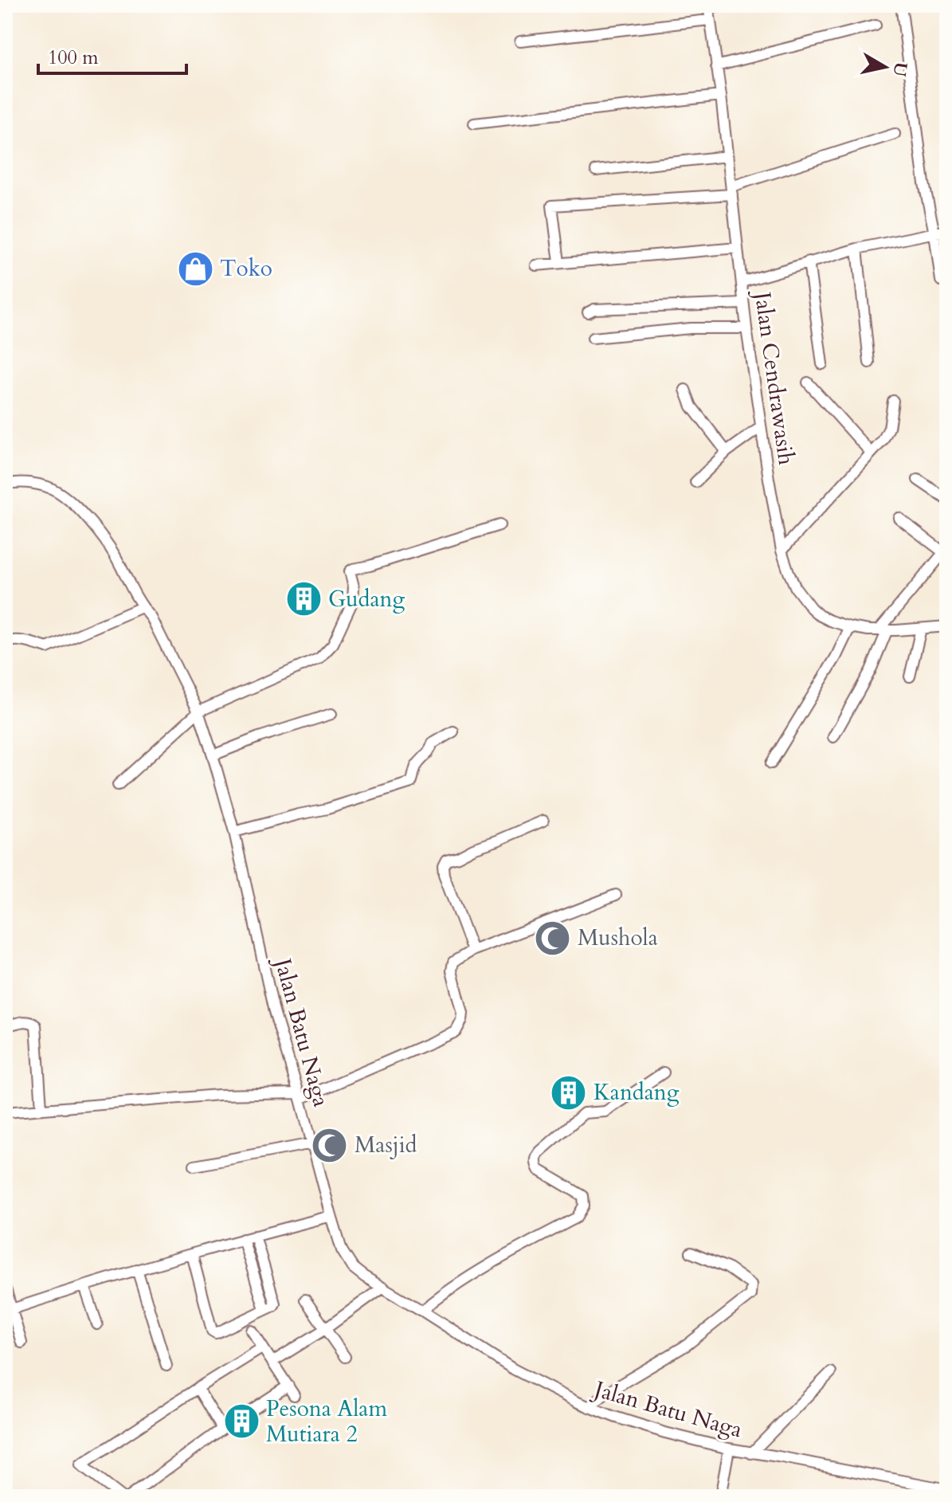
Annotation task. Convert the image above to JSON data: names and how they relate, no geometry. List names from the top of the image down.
{
  "streets": {
    "street": ["Jalan Cendrawasih", "Jalan Batu Naga"]
  },
  "places": {
    "shop": ["Toko"],
    "building": ["Gudang", "Kandang", "Pesona Alam Mutiara 2"],
    "mosque": ["Mushola", "Masjid"]
  },
  "scale_bar": "100 m",
  "north": "right"
}
